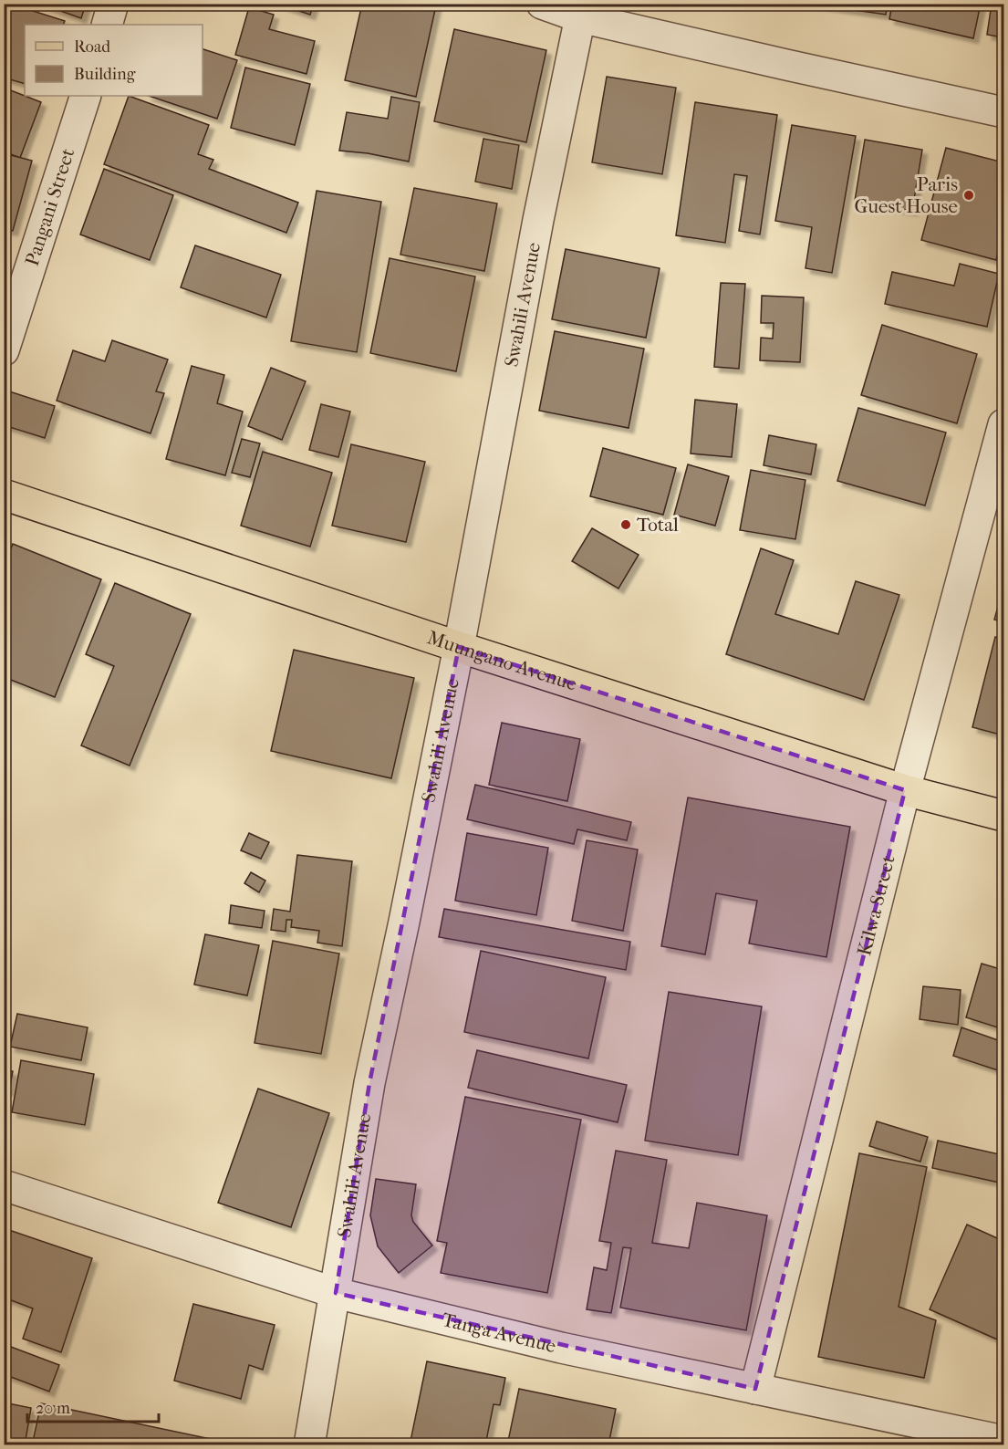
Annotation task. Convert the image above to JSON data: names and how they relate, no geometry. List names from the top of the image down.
{
  "streets": {
    "main road": ["Muungano Avenue"],
    "street": [
      "Pangani Street",
      "Swahili Avenue",
      "Kilwa Street",
      "Tanga Avenue"
    ]
  },
  "crossings": [
    ["Swahili Avenue", "Muungano Avenue"],
    ["Swahili Avenue", "Tanga Avenue"],
    ["Muungano Avenue", "Kilwa Street"],
    ["Kilwa Street", "Tanga Avenue"]
  ],
  "places": ["Paris Guest House", "Total"],
  "legend": ["Road", "Building"],
  "scale_bar": "20 m"
}
